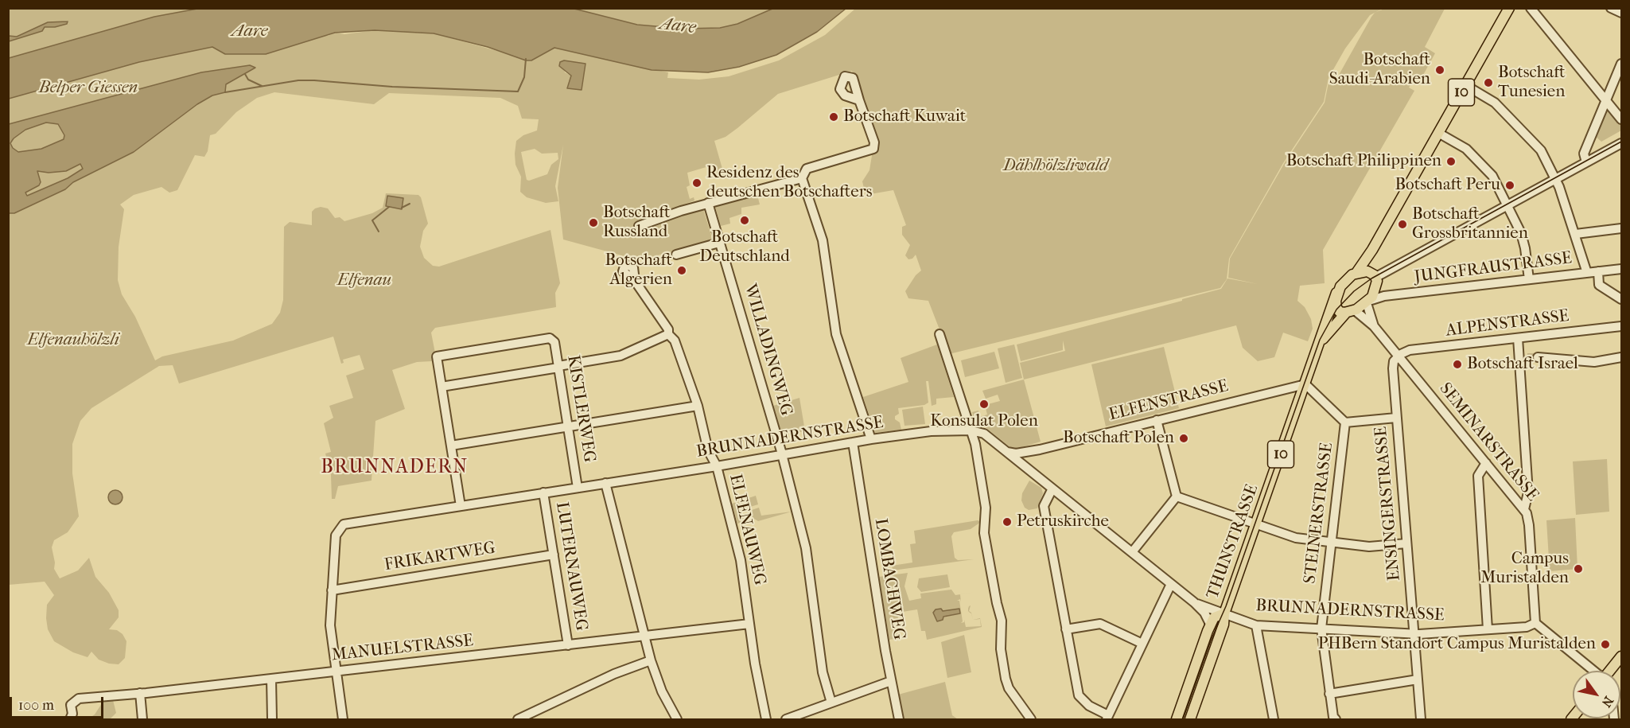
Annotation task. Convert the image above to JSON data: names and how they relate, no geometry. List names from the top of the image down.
{
  "streets": {
    "main road": ["10", "THUNSTRASSE"],
    "street": [
      "JUNGFRAUSTRASSE",
      "ALPENSTRASSE",
      "WILLADINGWEG",
      "ELFENSTRASSE",
      "KISTLERWEG",
      "BRUNNADERNSTRASSE",
      "SEMINARSTRASSE",
      "ENSINGERSTRASSE",
      "STEINERSTRASSE",
      "ELFENAUWEG",
      "FRIKARTWEG",
      "LUTERNAUWEG",
      "LOMBACHWEG",
      "MANUELSTRASSE"
    ]
  },
  "crossings": [
    ["10", "JUNGFRAUSTRASSE"],
    ["10", "SEMINARSTRASSE"],
    ["10", "THUNSTRASSE"],
    ["JUNGFRAUSTRASSE", "SEMINARSTRASSE"],
    ["JUNGFRAUSTRASSE", "THUNSTRASSE"],
    ["ALPENSTRASSE", "SEMINARSTRASSE"],
    ["ALPENSTRASSE", "ENSINGERSTRASSE"],
    ["WILLADINGWEG", "BRUNNADERNSTRASSE"],
    ["ELFENSTRASSE", "BRUNNADERNSTRASSE"],
    ["ELFENSTRASSE", "STEINERSTRASSE"],
    ["ELFENSTRASSE", "THUNSTRASSE"],
    ["KISTLERWEG", "BRUNNADERNSTRASSE"],
    ["KISTLERWEG", "MANUELSTRASSE"],
    ["BRUNNADERNSTRASSE", "SEMINARSTRASSE"],
    ["BRUNNADERNSTRASSE", "ENSINGERSTRASSE"],
    ["BRUNNADERNSTRASSE", "STEINERSTRASSE"],
    ["BRUNNADERNSTRASSE", "ELFENAUWEG"],
    ["BRUNNADERNSTRASSE", "THUNSTRASSE"],
    ["BRUNNADERNSTRASSE", "FRIKARTWEG"],
    ["BRUNNADERNSTRASSE", "LUTERNAUWEG"],
    ["BRUNNADERNSTRASSE", "LOMBACHWEG"],
    ["SEMINARSTRASSE", "ENSINGERSTRASSE"],
    ["SEMINARSTRASSE", "THUNSTRASSE"],
    ["ENSINGERSTRASSE", "STEINERSTRASSE"],
    ["STEINERSTRASSE", "THUNSTRASSE"],
    ["ELFENAUWEG", "MANUELSTRASSE"],
    ["FRIKARTWEG", "LUTERNAUWEG"],
    ["LUTERNAUWEG", "MANUELSTRASSE"]
  ],
  "districts": ["BRUNNADERN"],
  "water": ["Aare"],
  "parks": [
    "Belper Giessen",
    "Dählhölzliwald",
    "Elfenau",
    "Elfenauhölzli"
  ],
  "places": [
    "Botschaft Saudi-Arabien",
    "Botschaft Tunesien",
    "Botschaft Kuwait",
    "Botschaft Philippinen",
    "Residenz des deutschen Botschafters",
    "Botschaft Peru",
    "Botschaft Deutschland",
    "Botschaft Russland",
    "Botschaft Grossbritannien",
    "Botschaft Algerien",
    "Botschaft Israel",
    "Konsulat Polen",
    "Botschaft Polen",
    "Petruskirche",
    "Campus Muristalden",
    "PHBern Standort Campus Muristalden"
  ],
  "scale_bar": "100 m",
  "north": "bottom right"
}
